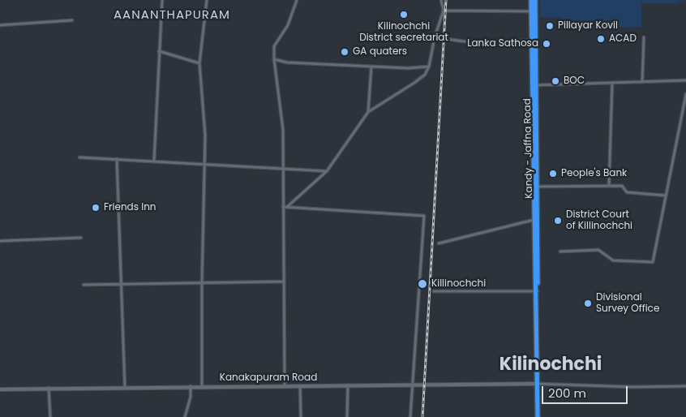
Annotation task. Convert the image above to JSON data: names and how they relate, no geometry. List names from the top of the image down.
{
  "streets": {
    "highway": ["Kandy - Jaffna Road"],
    "street": ["Kanakapuram Road"]
  },
  "crossings": [
    ["Kandy - Jaffna Road", "Kanakapuram Road"]
  ],
  "districts": ["AANANTHAPURAM", "Kilinochchi"],
  "places": [
    "Kilinochchi District secretariat",
    "Pillayar Kovil",
    "ACAD",
    "Lanka Sathosa",
    "GA quaters",
    "BOC",
    "People's Bank",
    "Friends Inn",
    "District Court of Killinochchi",
    "Killinochchi",
    "Divisional Survey Office"
  ],
  "scale_bar": "200 m"
}
